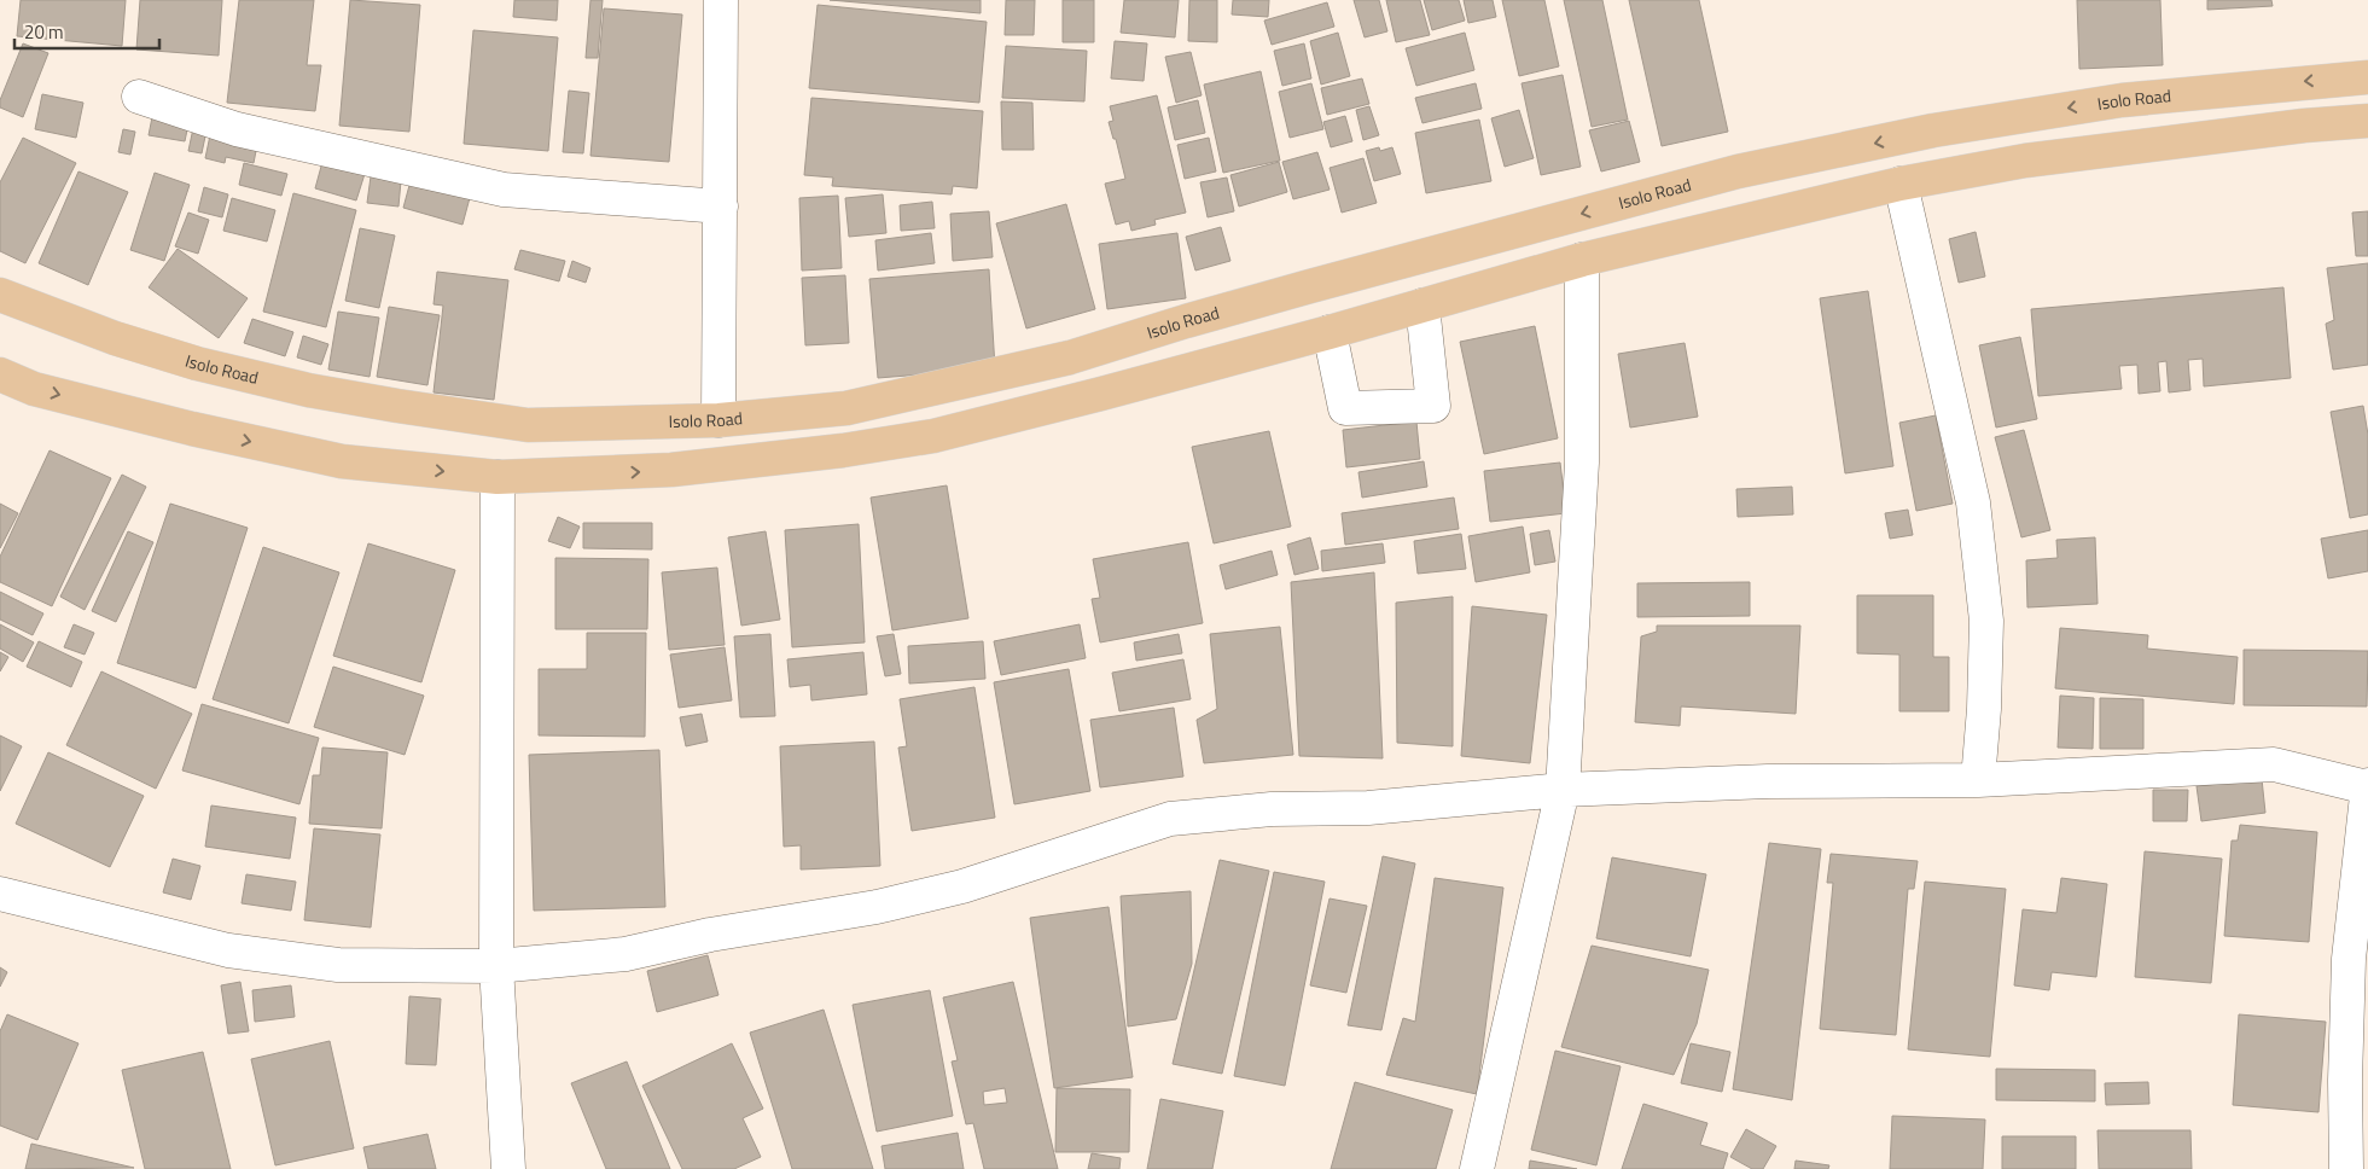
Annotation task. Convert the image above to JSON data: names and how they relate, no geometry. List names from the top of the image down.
{
  "streets": {
    "main road": ["Isolo Road"]
  },
  "scale_bar": "20 m"
}
